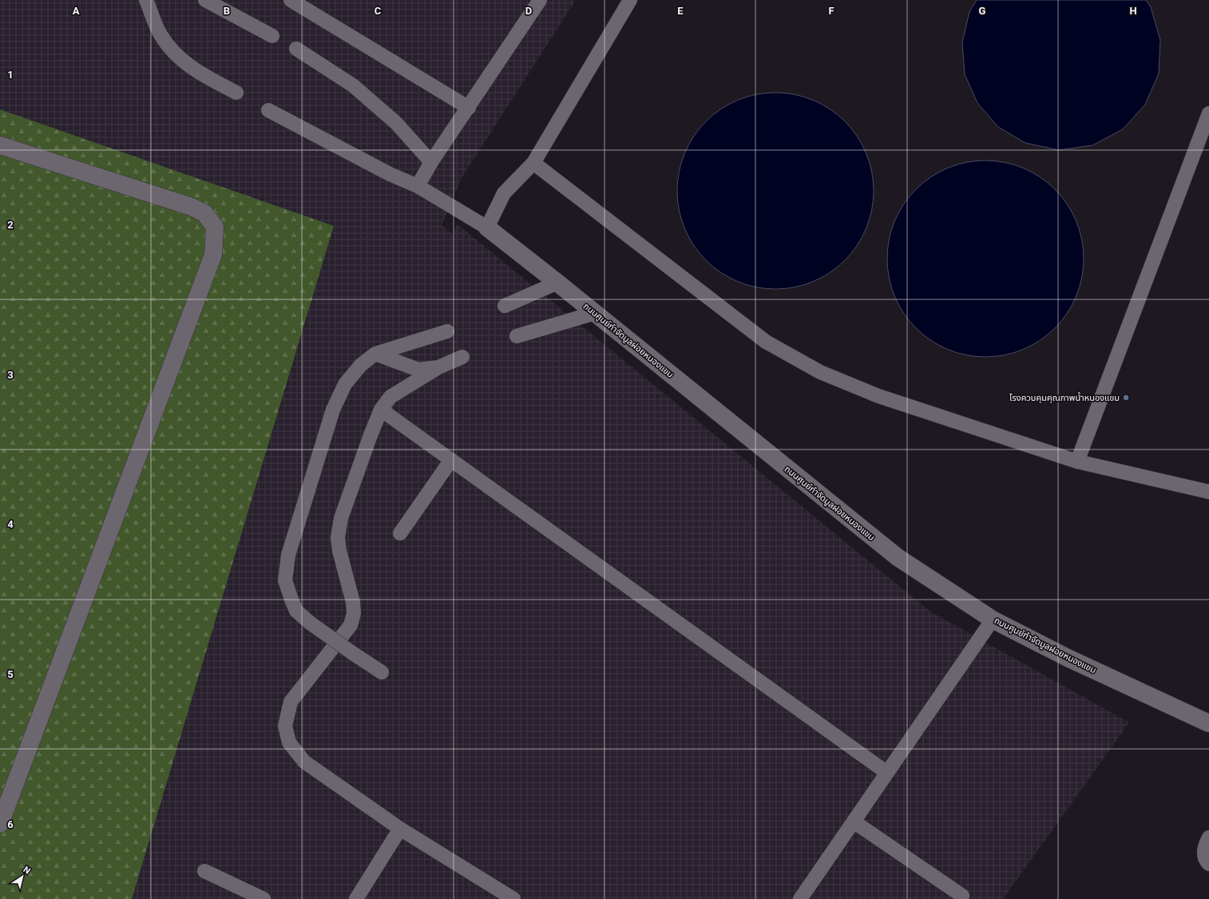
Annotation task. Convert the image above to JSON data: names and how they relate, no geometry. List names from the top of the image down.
{
  "streets": {
    "street": ["ถนนศูนย์กำจัดมูลฝอยหนองแขม"]
  },
  "places": ["โรงควบคุมคุณภาพน้ำหนองแขม"],
  "north": "top right",
  "grid": {
    "columns": [
      "A",
      "B",
      "C",
      "D",
      "E",
      "F",
      "G",
      "H"
    ],
    "rows": [
      "1",
      "2",
      "3",
      "4",
      "5",
      "6"
    ]
  }
}
